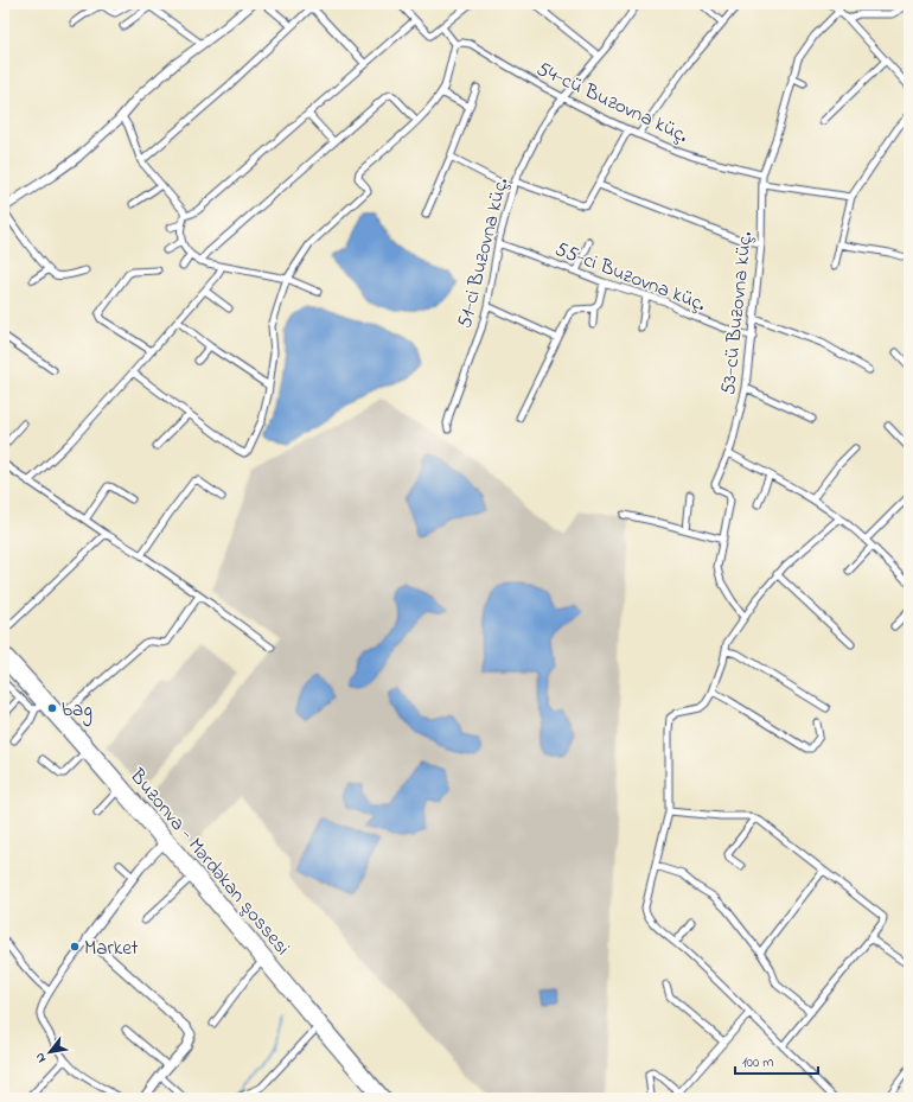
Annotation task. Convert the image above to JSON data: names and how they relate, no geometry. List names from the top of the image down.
{
  "streets": {
    "main road": ["Buzonva - Mərdəkan şossesi"],
    "street": [
      "54-cü Buzovna küç.",
      "51-ci Buzovna küç.",
      "55-ci Buzovna küç.",
      "53-cü Buzovna küç."
    ]
  },
  "crossings": [
    ["54-cü Buzovna küç.", "51-ci Buzovna küç."],
    ["54-cü Buzovna küç.", "53-cü Buzovna küç."],
    ["51-ci Buzovna küç.", "55-ci Buzovna küç."],
    ["55-ci Buzovna küç.", "53-cü Buzovna küç."]
  ],
  "places": ["bag", "Market"],
  "scale_bar": "100 m",
  "north": "bottom left"
}
